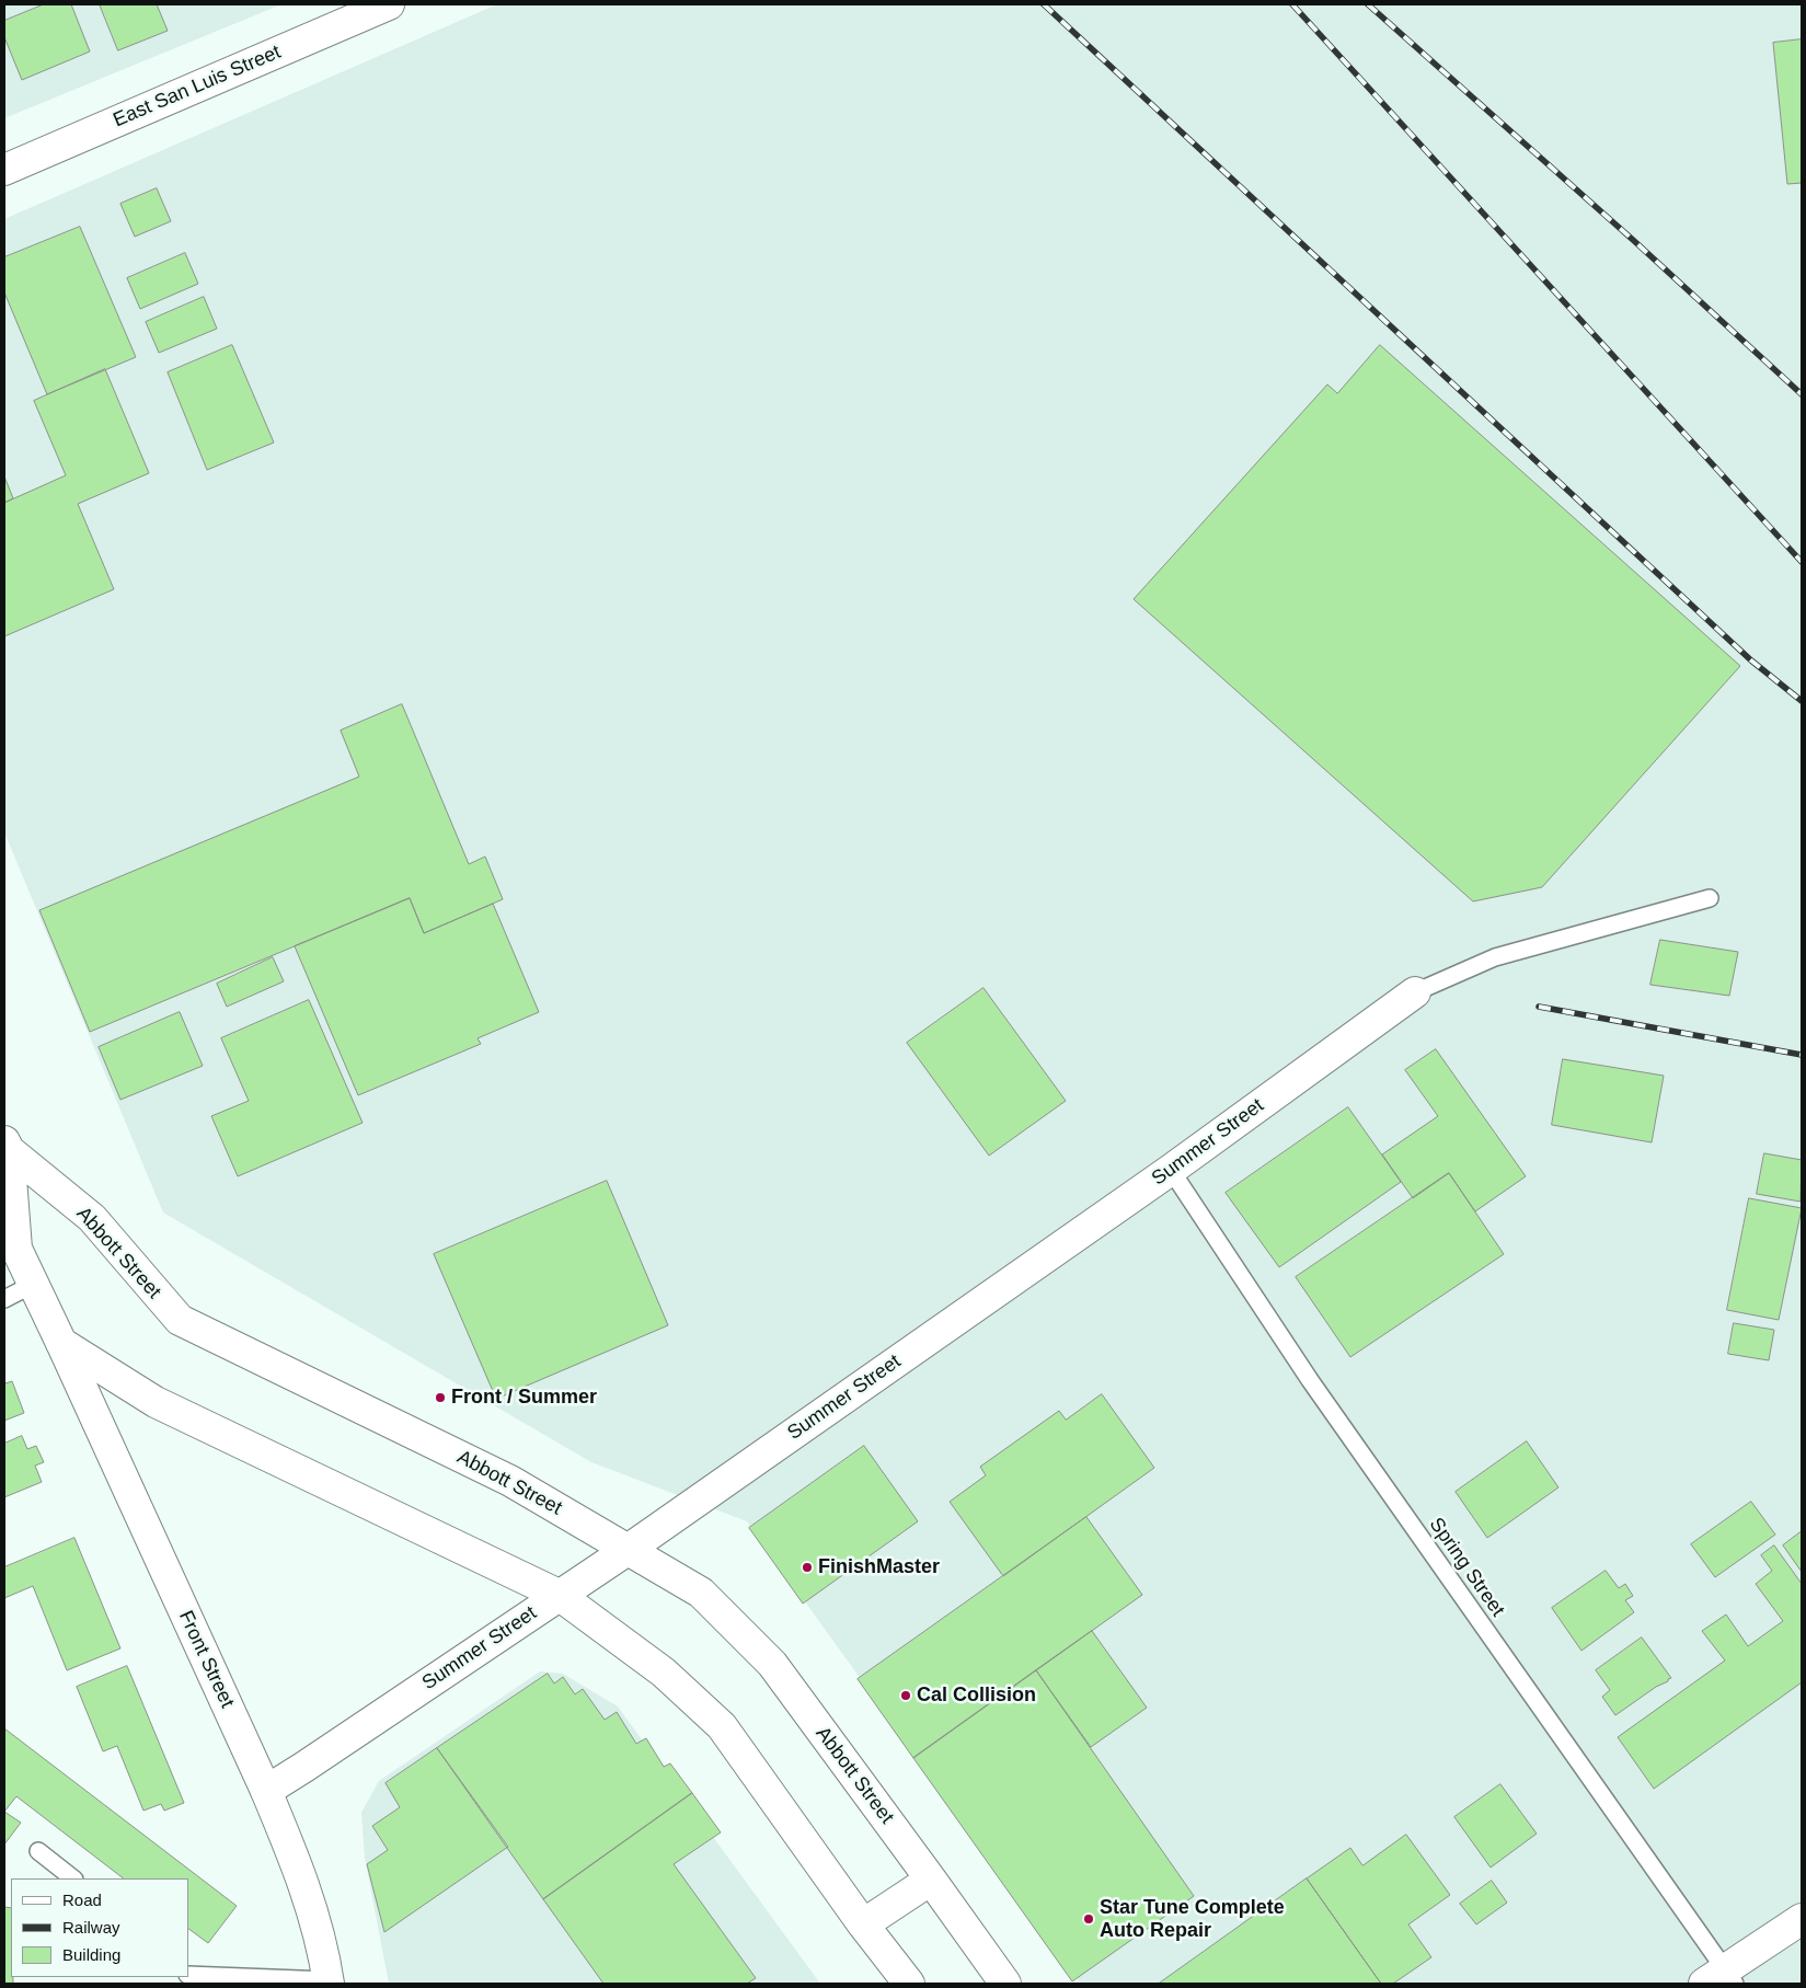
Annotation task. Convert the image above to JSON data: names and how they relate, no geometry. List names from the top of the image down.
{
  "streets": {
    "main road": [
      "East San Luis Street",
      "Summer Street",
      "Abbott Street",
      "Front Street"
    ],
    "lane": ["Spring Street"]
  },
  "crossings": [
    ["Summer Street", "Abbott Street"],
    ["Summer Street", "Spring Street"],
    ["Summer Street", "Front Street"],
    ["Abbott Street", "Front Street"]
  ],
  "places": [
    "Front / Summer",
    "FinishMaster",
    "Cal Collision",
    "Star Tune Complete Auto Repair"
  ],
  "legend": ["Road", "Railway", "Building"]
}
